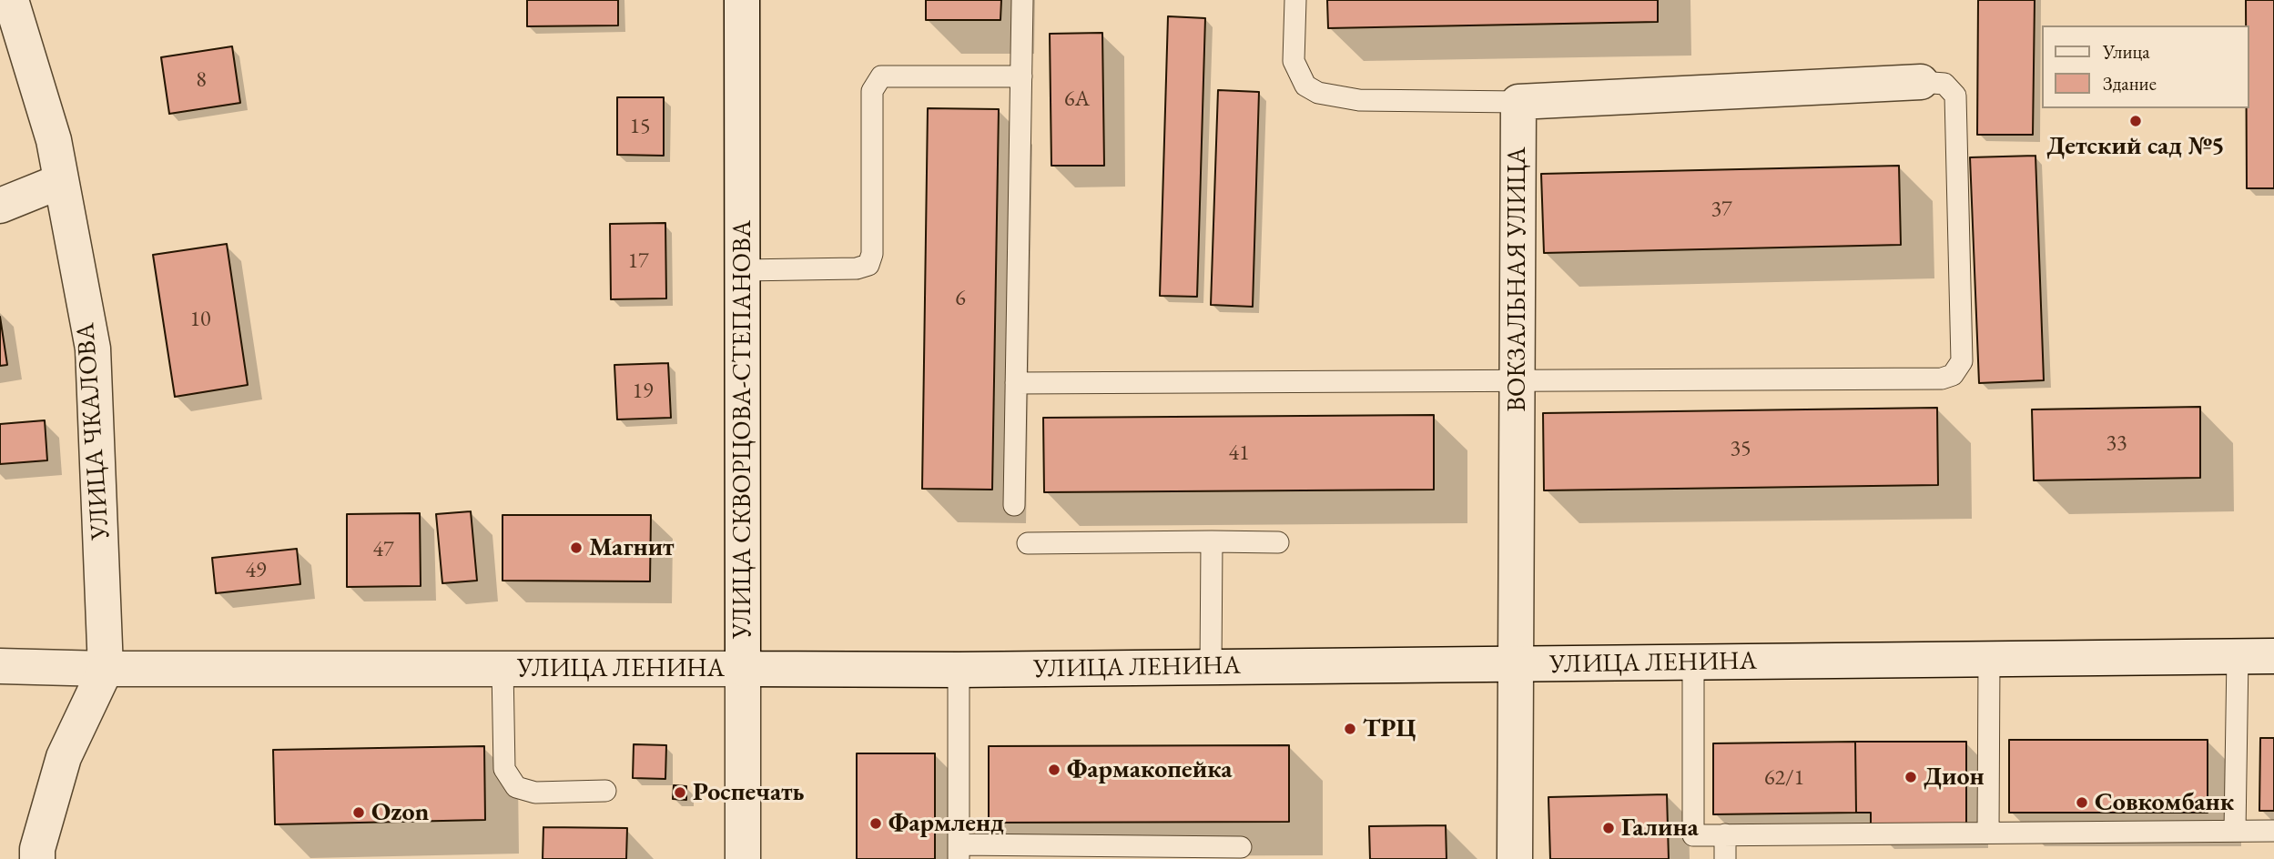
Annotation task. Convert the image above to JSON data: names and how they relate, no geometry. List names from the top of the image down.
{
  "streets": {
    "street": [
      "ВОКЗАЛЬНАЯ УЛИЦА",
      "УЛИЦА СКВОРЦОВА-СТЕПАНОВА",
      "УЛИЦА ЧКАЛОВА",
      "УЛИЦА ЛЕНИНА"
    ]
  },
  "crossings": [
    ["ВОКЗАЛЬНАЯ УЛИЦА", "УЛИЦА ЛЕНИНА"],
    ["УЛИЦА СКВОРЦОВА-СТЕПАНОВА", "УЛИЦА ЛЕНИНА"],
    ["УЛИЦА ЧКАЛОВА", "УЛИЦА ЛЕНИНА"]
  ],
  "places": [
    "Детский сад №5",
    "Магнит",
    "ТРЦ",
    "Фармакопейка",
    "Дион",
    "Роспечать",
    "Совкомбанк",
    "Ozon",
    "Фармленд",
    "Галина"
  ],
  "house_numbers": [
    "8",
    "6А",
    "15",
    "37",
    "17",
    "6",
    "10",
    "19",
    "33",
    "35",
    "41",
    "47",
    "49",
    "62/1"
  ],
  "legend": ["Улица", "Здание"]
}
